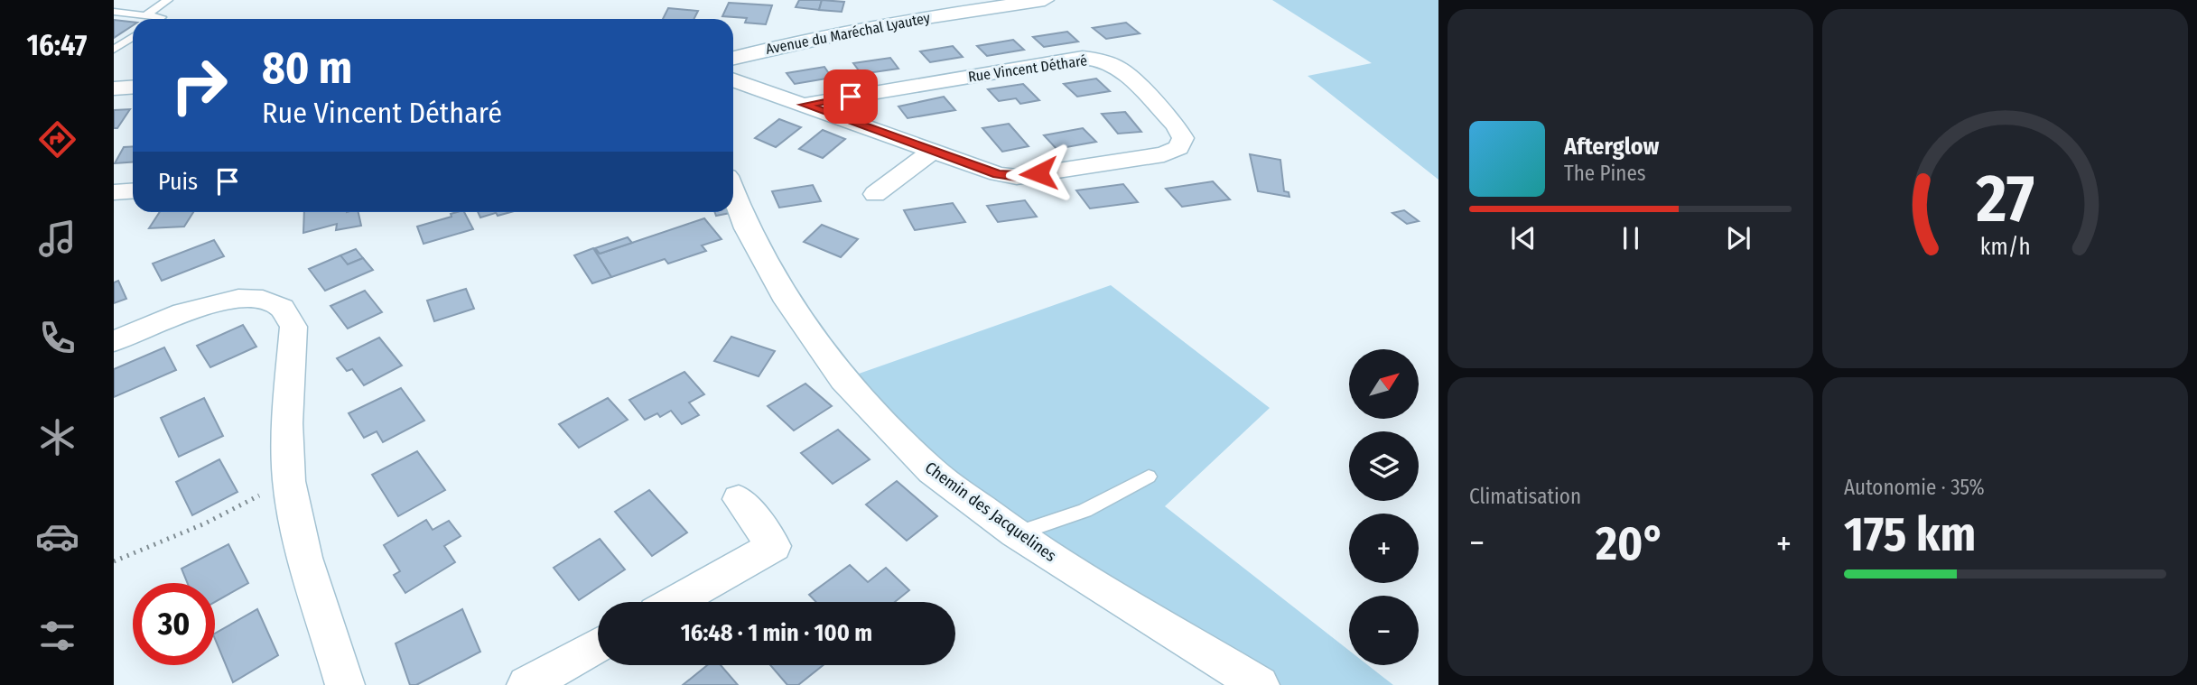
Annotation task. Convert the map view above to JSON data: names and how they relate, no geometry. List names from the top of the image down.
{
  "streets": {
    "street": ["Avenue du Maréchal Lyautey", "Rue Vincent Détharé", "Chemin des Jacquelines"]
  },
  "north": "top right",
  "page": {
    "tabs": "16:47",
    "turn": ["80 m", "Rue Vincent Détharé"],
    "song": ["Afterglow", "The Pines"],
    "then": "Puis",
    "map_buttons": ["+", "−"],
    "tile": [
      "Climatisation",
      ["Autonomie · 35%", "175 km"]
    ],
    "heat": ["−", "20°", "+"],
    "limit": "30",
    "trip": "16:48 · 1 min · 100 m",
    "gauge": ["27", "km/h"]
  }
}
